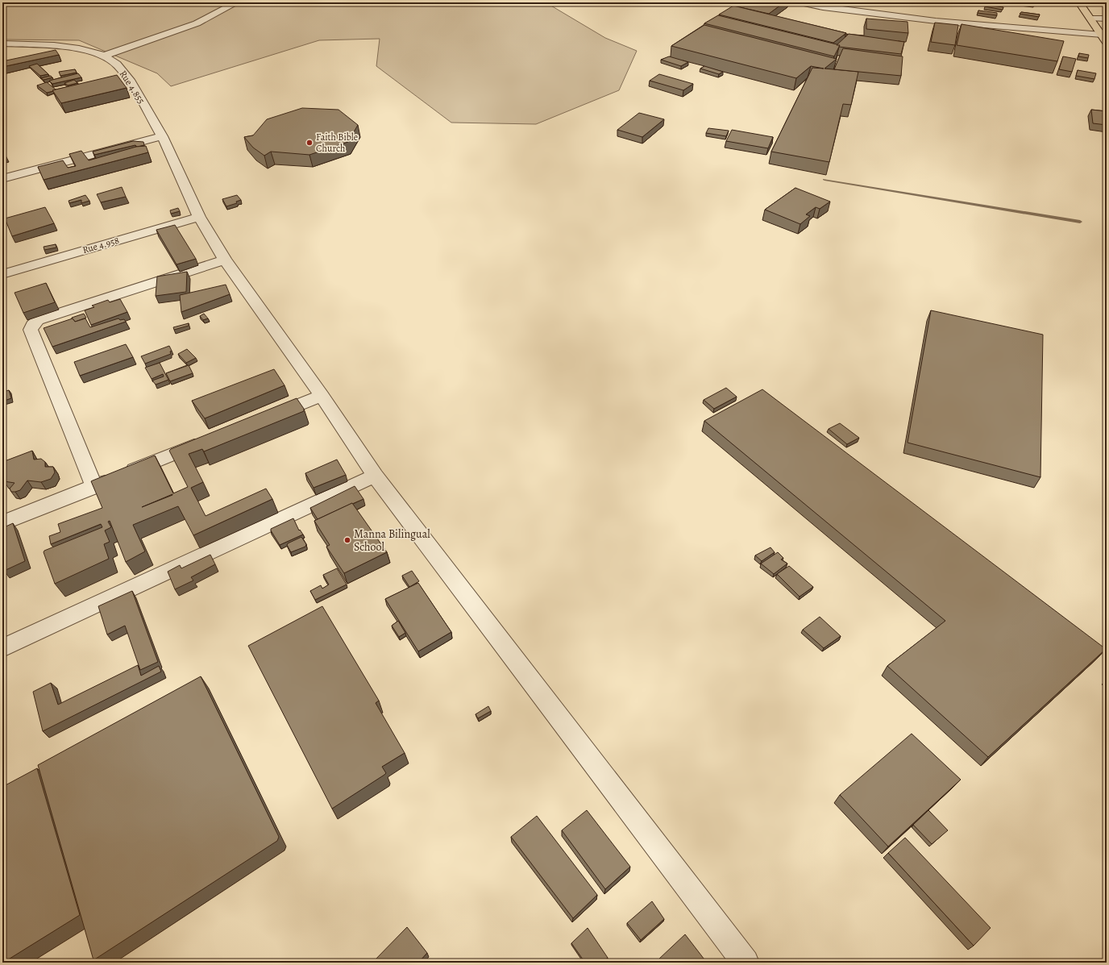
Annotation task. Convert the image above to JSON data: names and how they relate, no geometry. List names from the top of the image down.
{
  "streets": {
    "street": ["Rue 4.855", "Rue 4.958"]
  },
  "crossings": [
    ["Rue 4.855", "Rue 4.958"]
  ],
  "places": ["Faith Bible Church", "Manna Bilingual School"]
}
